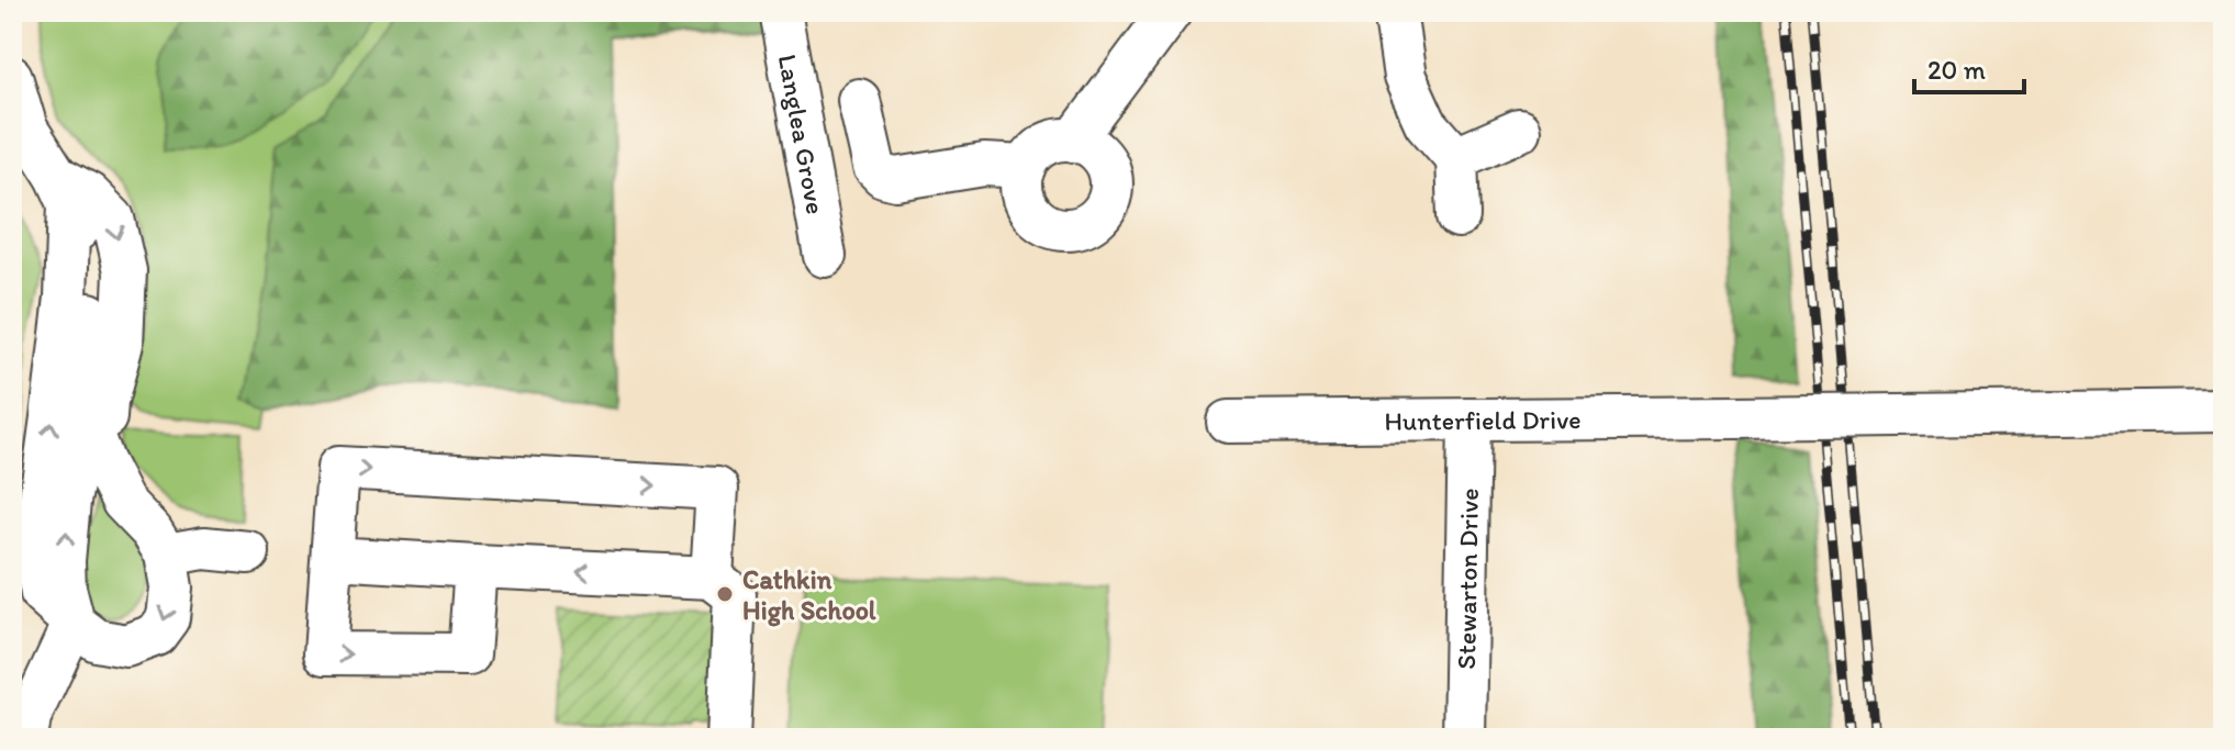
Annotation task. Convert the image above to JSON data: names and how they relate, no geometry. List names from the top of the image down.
{
  "streets": {
    "street": ["Langlea Grove", "Hunterfield Drive", "Stewarton Drive"]
  },
  "crossings": [
    ["Hunterfield Drive", "Stewarton Drive"]
  ],
  "places": ["Cathkin High School"],
  "scale_bar": "20 m"
}
